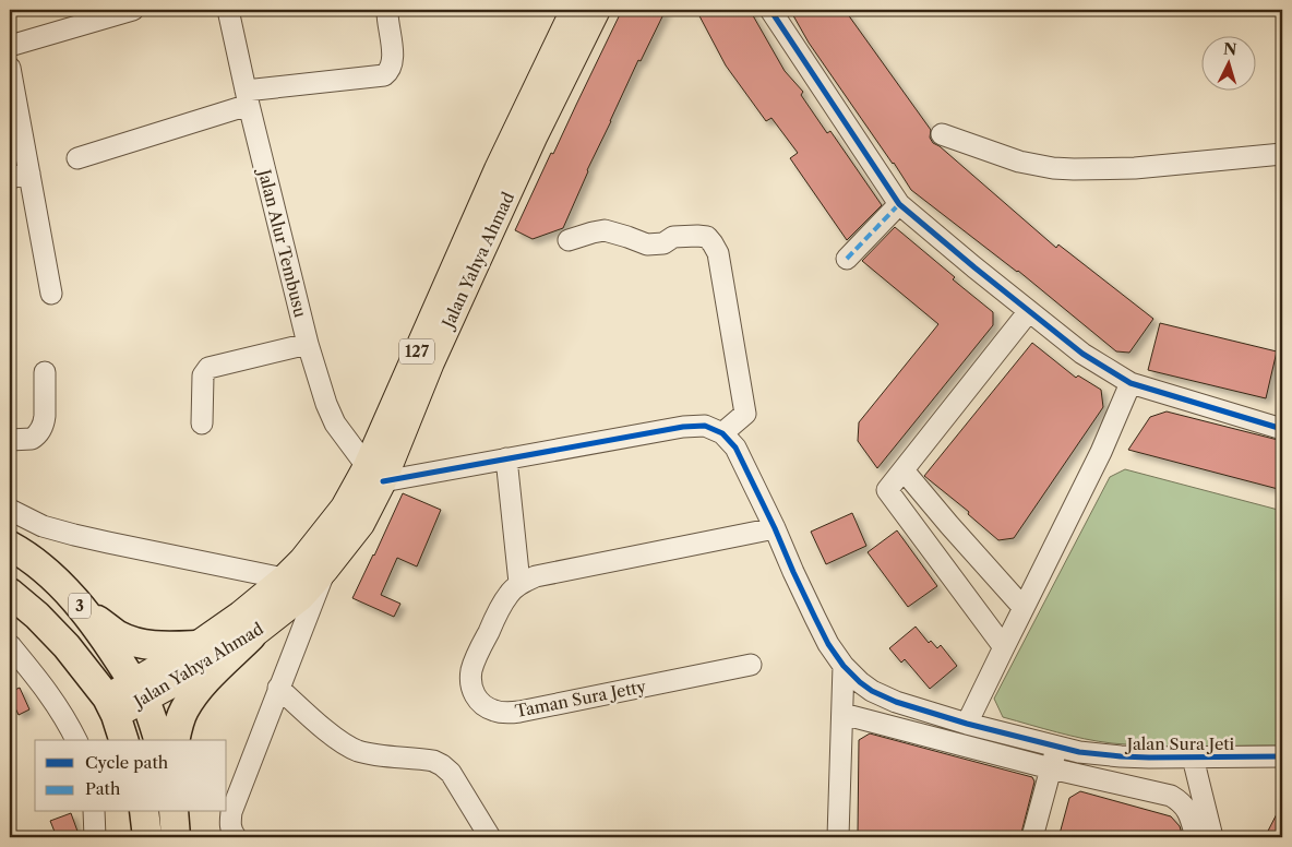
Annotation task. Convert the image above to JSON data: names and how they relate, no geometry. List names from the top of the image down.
{
  "streets": {
    "highway": ["3"],
    "main road": ["Jalan Yahya Ahmad", "127"],
    "street": ["Jalan Alur Tembusu", "Taman Sura Jetty", "Jalan Sura Jeti"]
  },
  "crossings": [
    ["Jalan Alur Tembusu", "Jalan Yahya Ahmad"],
    ["Jalan Yahya Ahmad", "3"]
  ],
  "legend": ["Cycle path", "Path"],
  "north": "top"
}
